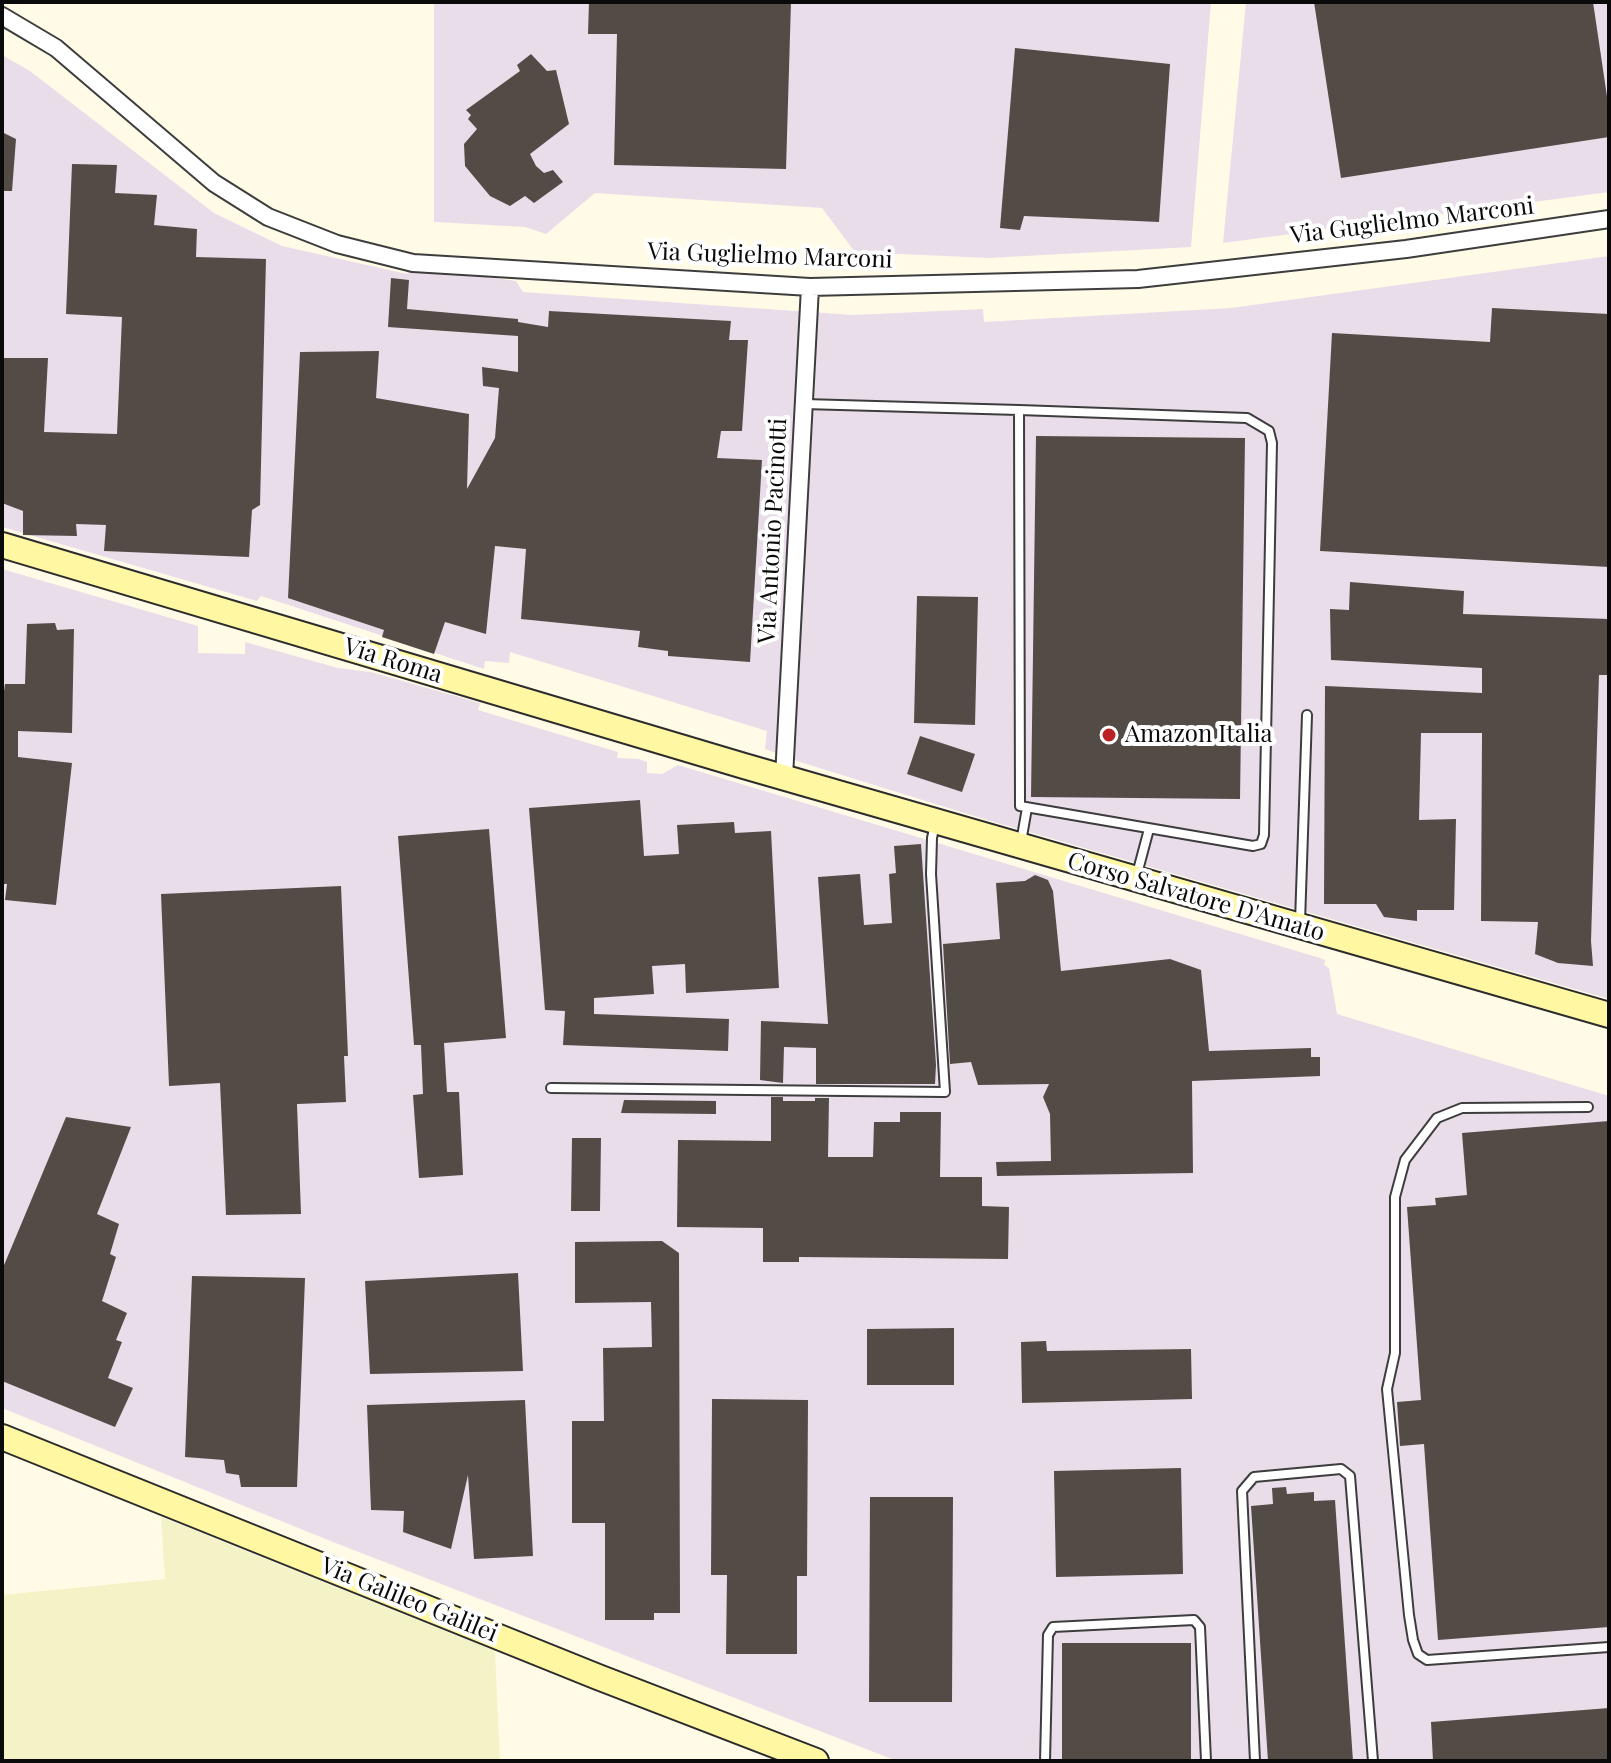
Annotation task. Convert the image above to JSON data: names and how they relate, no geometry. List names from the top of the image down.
{
  "streets": {
    "street": [
      "Via Guglielmo Marconi",
      "Via Antonio Pacinotti",
      "Via Roma",
      "Corso Salvatore D'Amato",
      "Via Galileo Galilei"
    ]
  },
  "crossings": [
    ["Via Guglielmo Marconi", "Via Antonio Pacinotti"],
    ["Via Antonio Pacinotti", "Via Roma"],
    ["Via Antonio Pacinotti", "Corso Salvatore D'Amato"],
    ["Via Roma", "Corso Salvatore D'Amato"]
  ],
  "places": ["Amazon Italia"]
}
